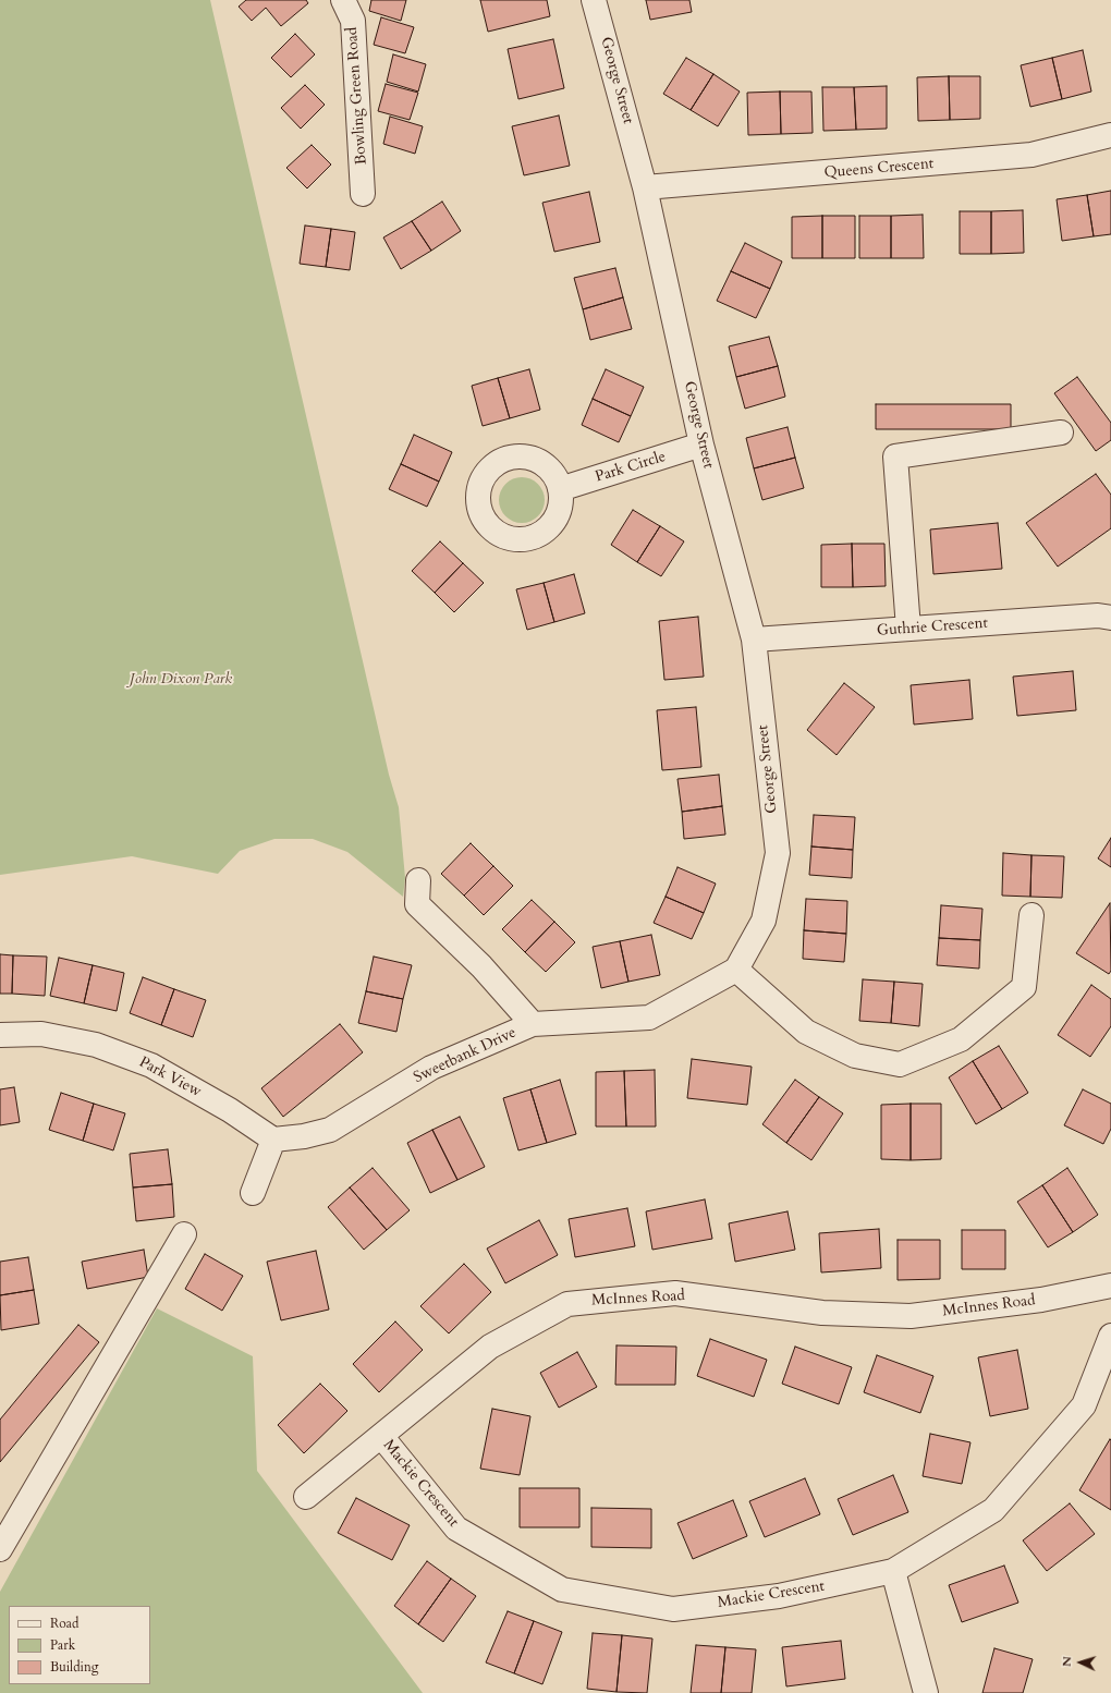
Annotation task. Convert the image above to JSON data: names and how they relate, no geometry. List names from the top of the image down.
{
  "streets": {
    "street": [
      "George Street",
      "Bowling Green Road",
      "Queens Crescent",
      "Park Circle",
      "Guthrie Crescent",
      "Sweetbank Drive",
      "Park View",
      "McInnes Road",
      "Mackie Crescent"
    ]
  },
  "crossings": [
    ["George Street", "Queens Crescent"],
    ["George Street", "Park Circle"],
    ["George Street", "Guthrie Crescent"],
    ["George Street", "Sweetbank Drive"],
    ["Sweetbank Drive", "Park View"],
    ["McInnes Road", "Mackie Crescent"]
  ],
  "parks": ["John Dixon Park"],
  "legend": ["Road", "Park", "Building"],
  "north": "left"
}
